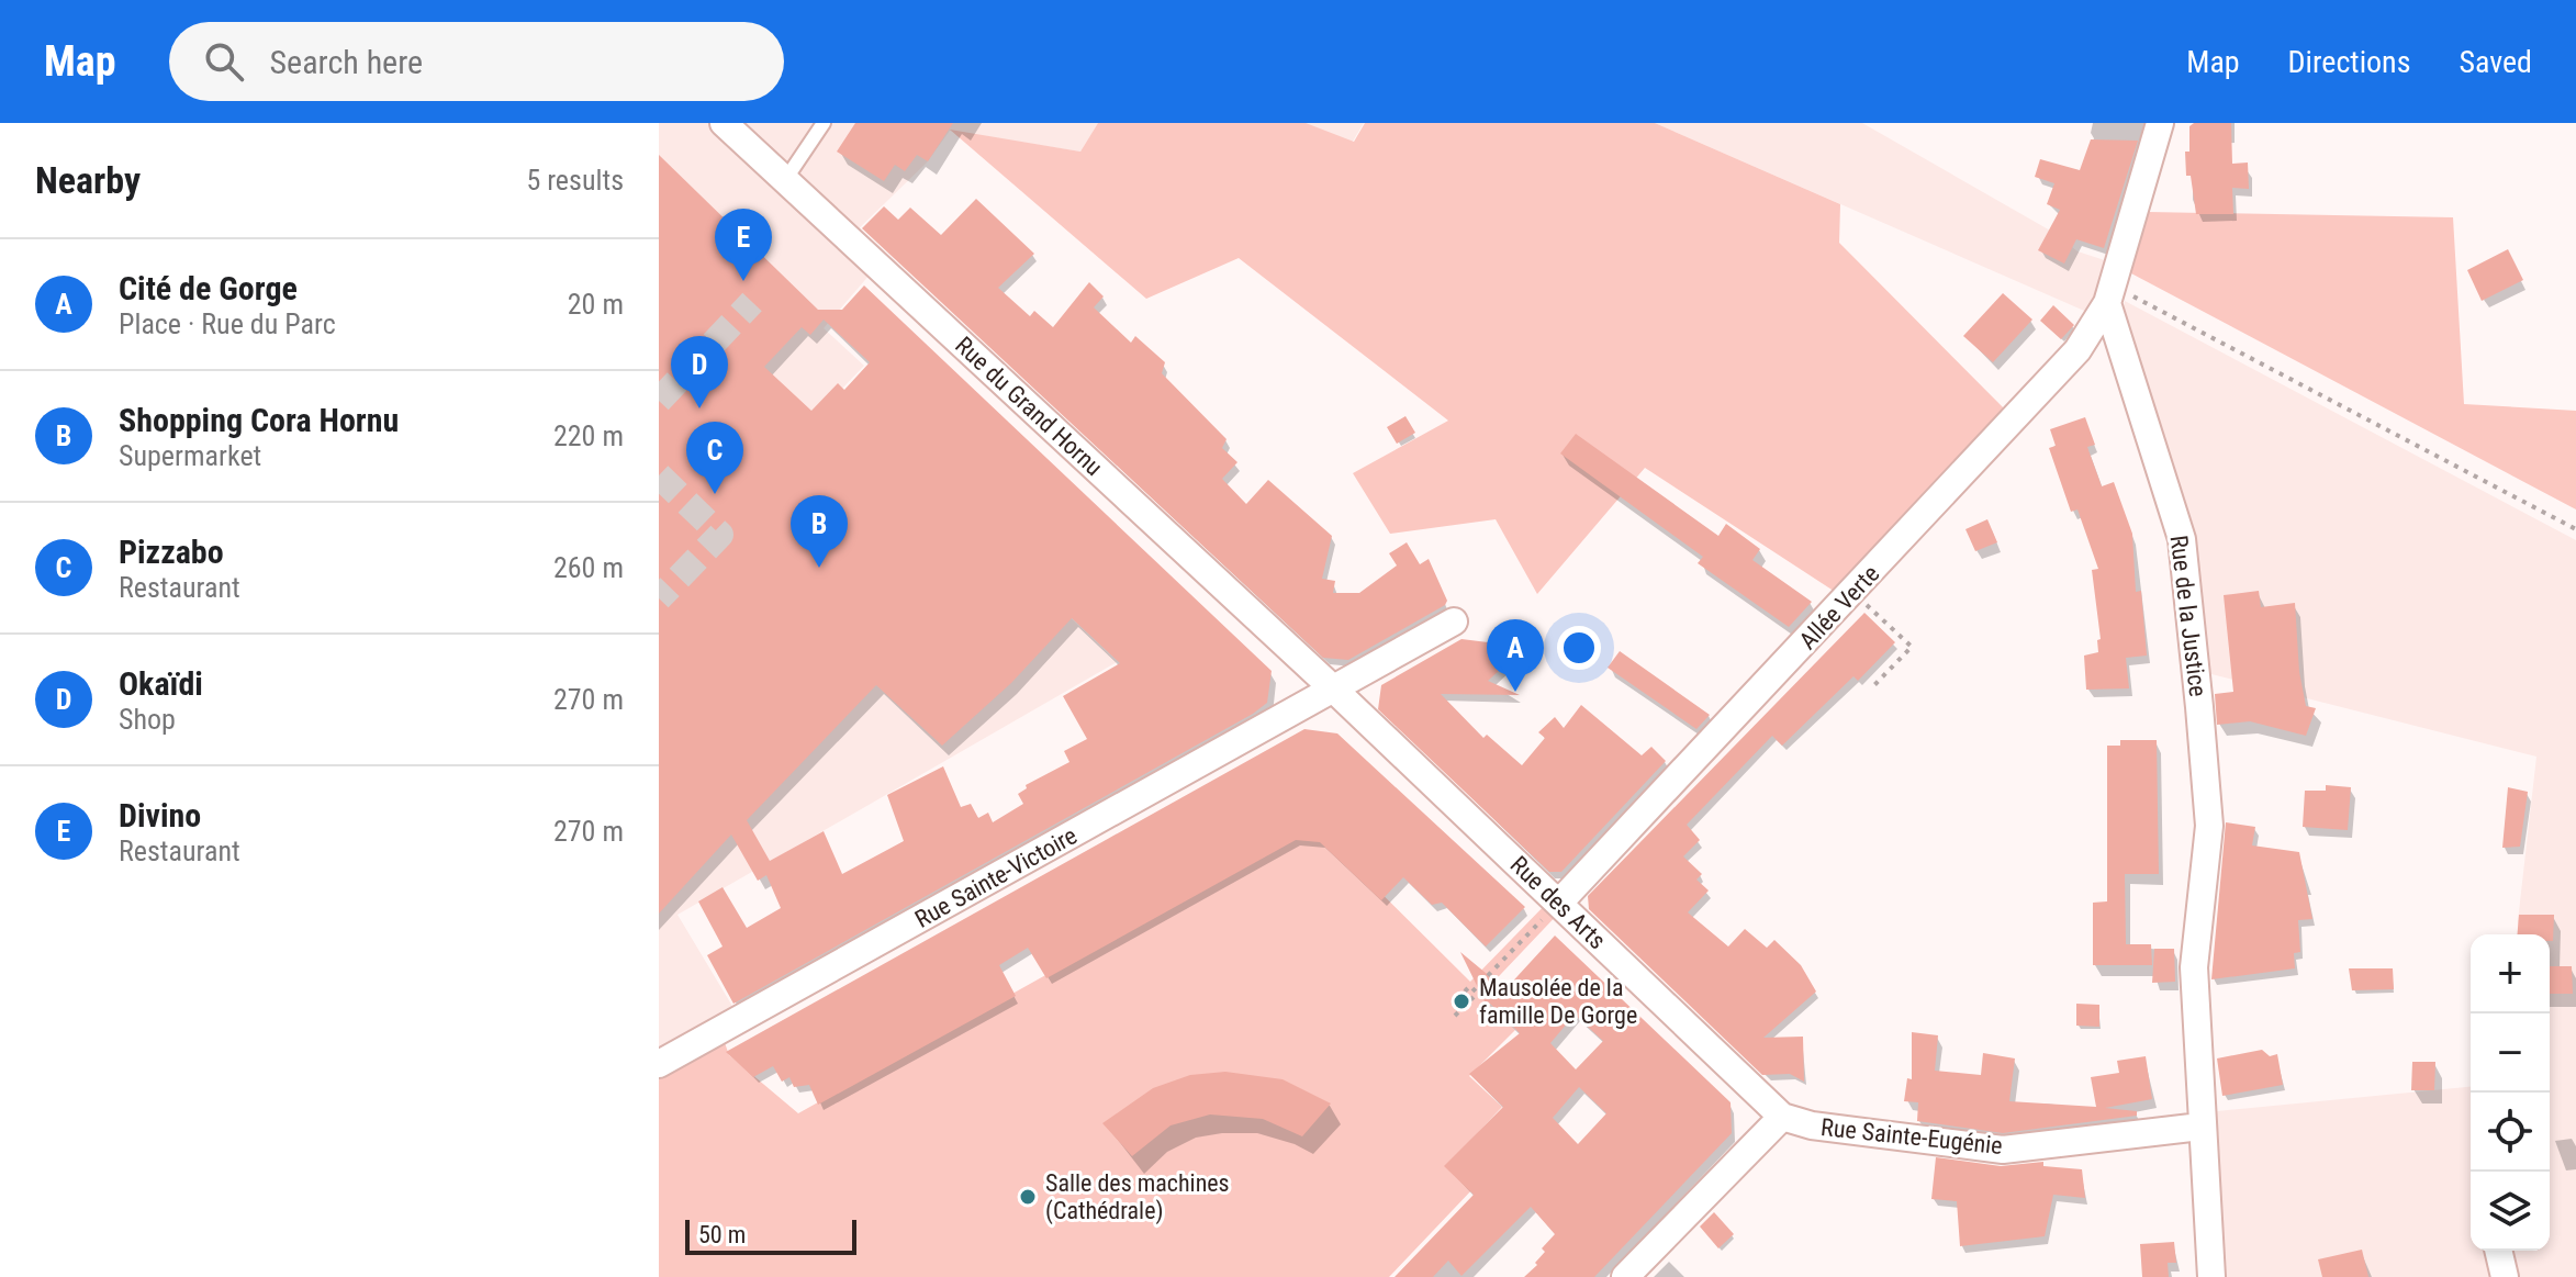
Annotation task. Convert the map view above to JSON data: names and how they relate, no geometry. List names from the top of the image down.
{
  "streets": {
    "street": [
      "Rue du Grand Hornu",
      "Allée Verte",
      "Rue de la Justice",
      "Rue Sainte-Victoire",
      "Rue des Arts",
      "Rue Sainte-Eugénie"
    ]
  },
  "crossings": [
    ["Rue du Grand Hornu", "Rue Sainte-Victoire"],
    ["Rue du Grand Hornu", "Rue des Arts"],
    ["Allée Verte", "Rue de la Justice"],
    ["Allée Verte", "Rue des Arts"],
    ["Rue de la Justice", "Rue Sainte-Eugénie"],
    ["Rue Sainte-Victoire", "Rue des Arts"],
    ["Rue des Arts", "Rue Sainte-Eugénie"]
  ],
  "places": ["Mausolée de la famille De Gorge", "Salle des machines (Cathédrale)"],
  "scale_bar": "50 m",
  "page": {
    "header": "Map",
    "search": "Search here",
    "nav": ["Map", "Directions", "Saved"],
    "heading": ["Nearby", "5 results"],
    "pins": [
      "E",
      "D",
      "C",
      "B",
      "A"
    ],
    "list": [
      {
        "mark": "A",
        "name": "Cité de Gorge",
        "note": "Place · Rue du Parc",
        "value": "20 m"
      },
      {
        "mark": "B",
        "name": "Shopping Cora Hornu",
        "note": "Supermarket",
        "value": "220 m"
      },
      {
        "mark": "C",
        "name": "Pizzabo",
        "note": "Restaurant",
        "value": "260 m"
      },
      {
        "mark": "D",
        "name": "Okaïdi",
        "note": "Shop",
        "value": "270 m"
      },
      {
        "mark": "E",
        "name": "Divino",
        "note": "Restaurant",
        "value": "270 m"
      }
    ],
    "map_buttons": ["+", "−"],
    "scale": "50 m"
  }
}
